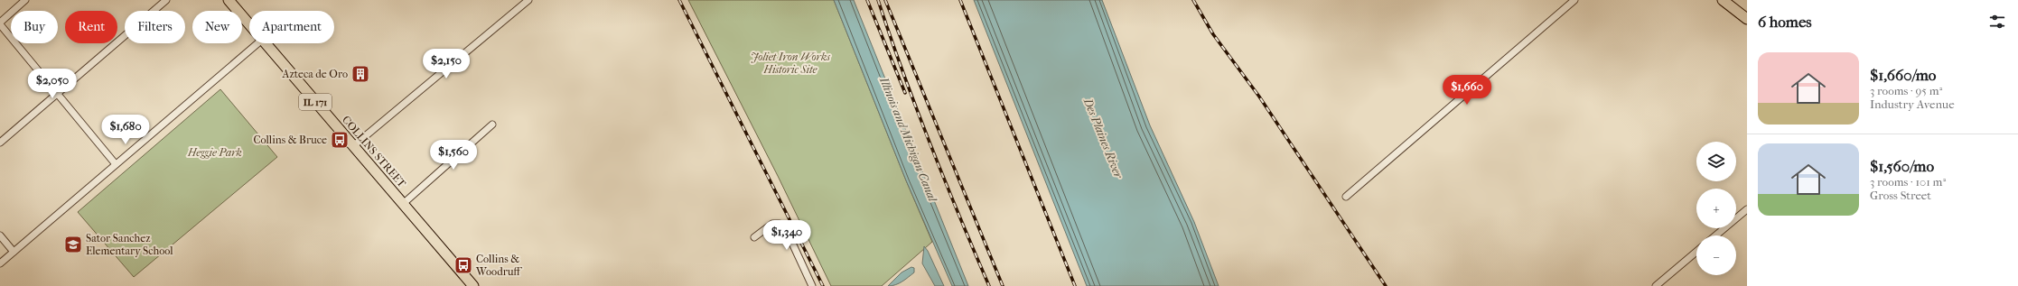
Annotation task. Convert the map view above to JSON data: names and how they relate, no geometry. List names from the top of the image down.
{
  "streets": {
    "main road": ["IL 171", "COLLINS STREET"]
  },
  "water": ["Des Plaines River", "Illinois and Michigan Canal"],
  "parks": ["Joliet Iron Works Historic Site", "Heggie Park"],
  "places": {
    "building": ["Azteca de Oro"],
    "bus stop": ["Collins & Bruce", "Collins & Woodruff"],
    "school or university": ["Sator Sanchez Elementary School"]
  },
  "page": {
    "heading": "6 homes",
    "chip": [
      "Buy",
      "Rent",
      "Filters",
      "New",
      "Apartment"
    ],
    "list": [
      {
        "name": "$1,660/mo",
        "note": "3 rooms · 95 m² · Industry Avenue"
      },
      {
        "name": "$1,560/mo",
        "note": "3 rooms · 101 m² · Gross Street"
      }
    ],
    "price": [
      "$2,150",
      "$2,050",
      "$1,660",
      "$1,680",
      "$1,560",
      "$1,340"
    ],
    "map_buttons": ["+", "−"]
  }
}
